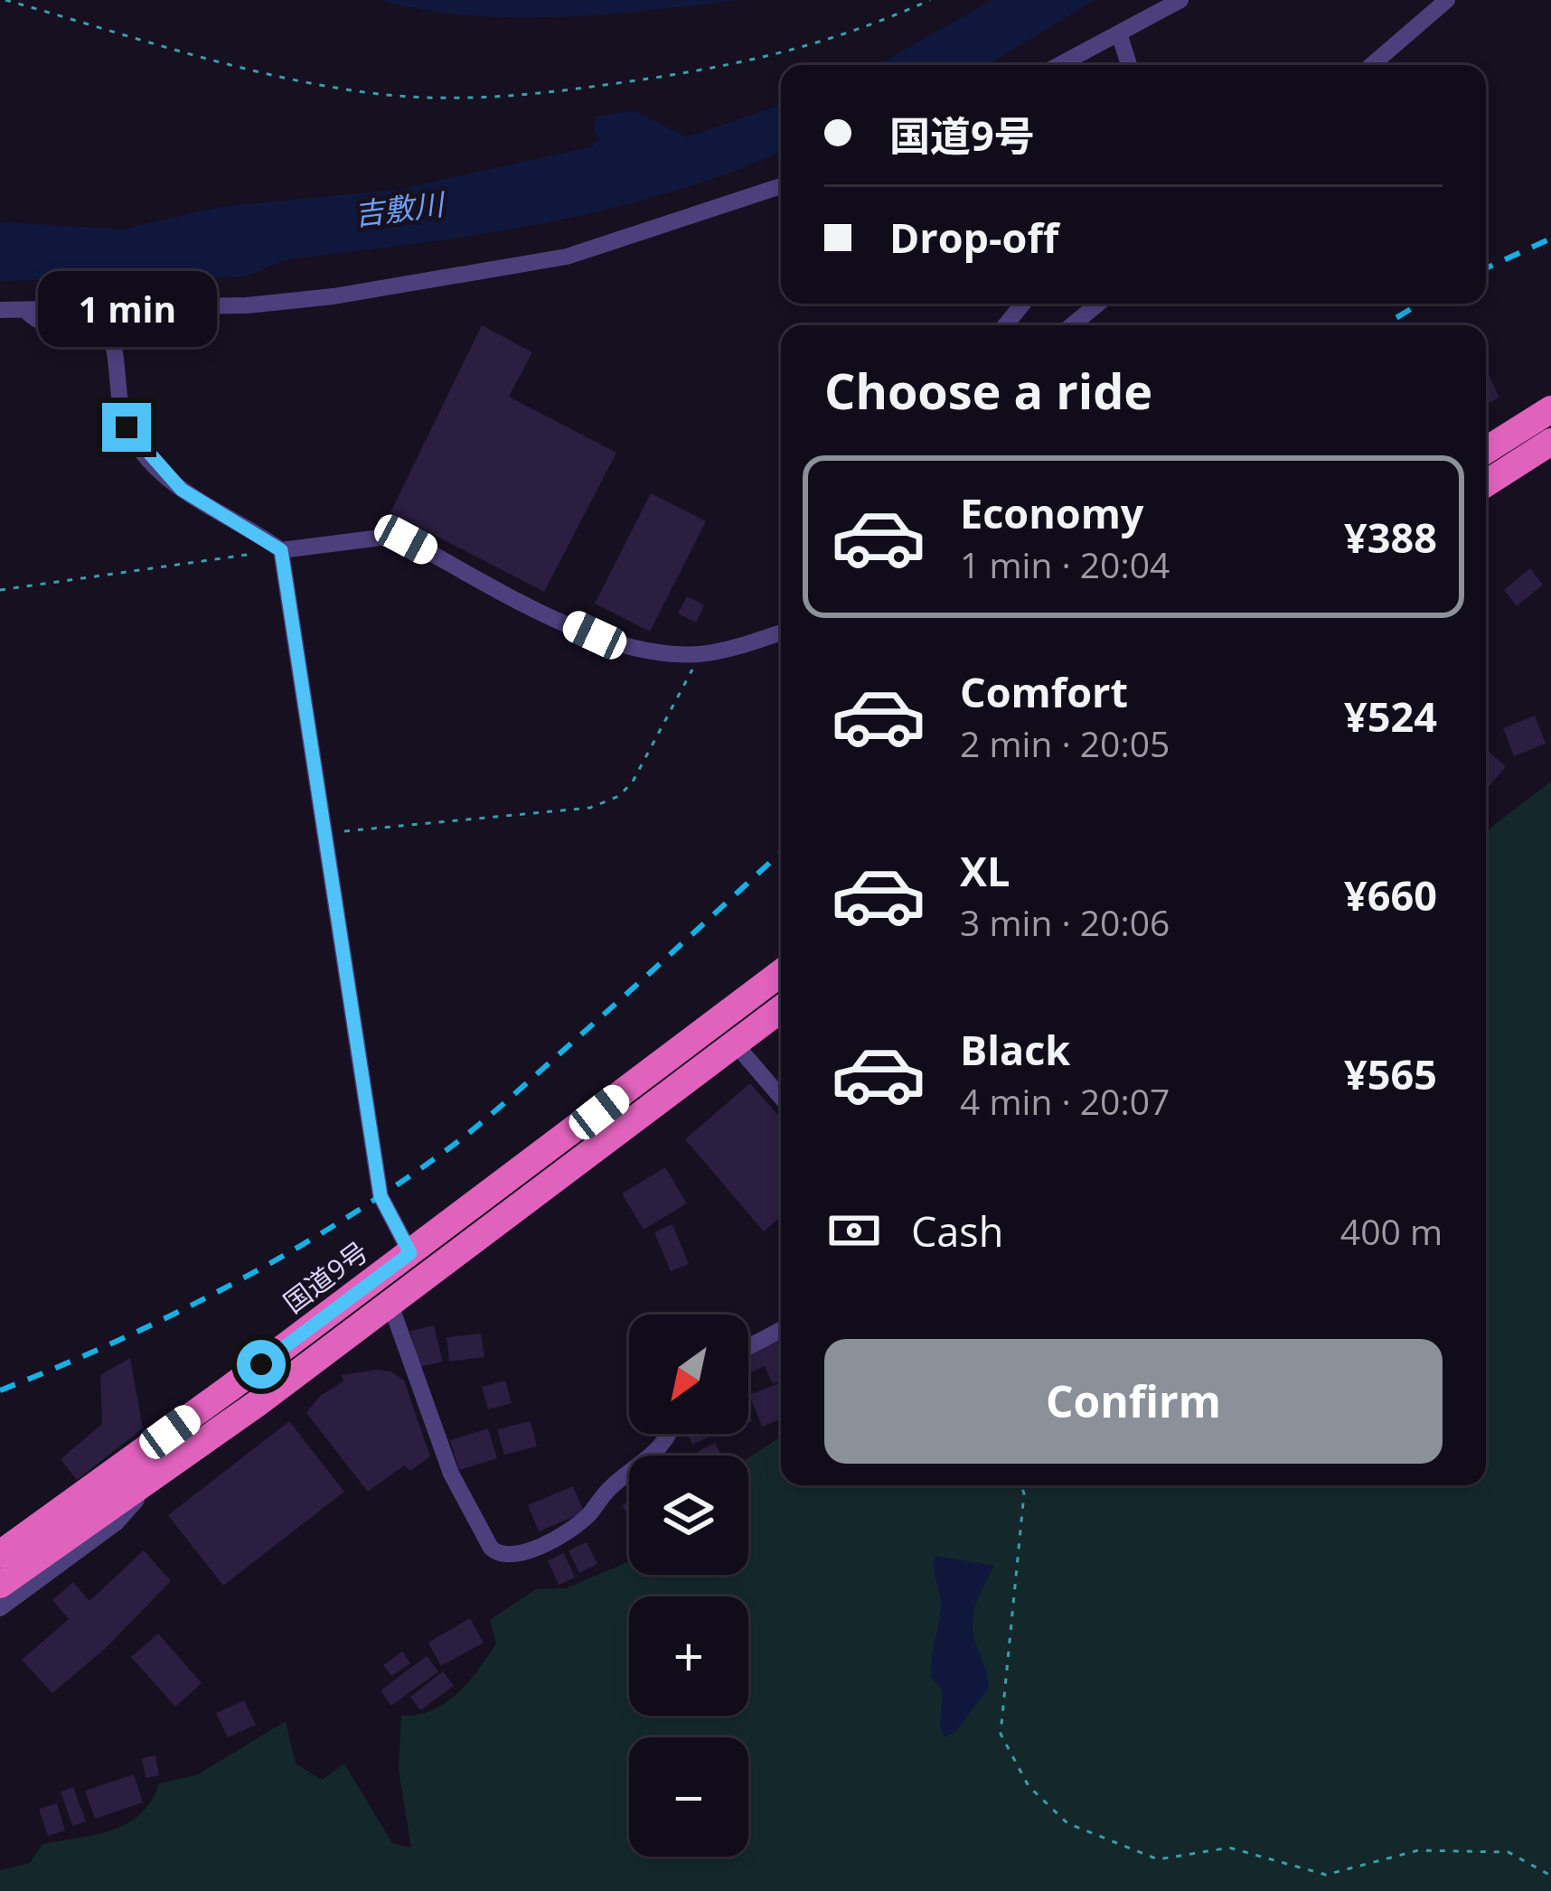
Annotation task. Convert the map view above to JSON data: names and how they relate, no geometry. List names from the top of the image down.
{
  "streets": {
    "highway": ["国道9号"]
  },
  "water": ["吉敷川"],
  "north": "bottom left",
  "page": {
    "banner": ["国道9号", "Drop-off"],
    "bubble": "1 min",
    "heading": "Choose a ride",
    "list": [
      {
        "name": "Economy",
        "note": "1 min · 20:04",
        "value": "¥388"
      },
      {
        "name": "Comfort",
        "note": "2 min · 20:05",
        "value": "¥524"
      },
      {
        "name": "XL",
        "note": "3 min · 20:06",
        "value": "¥660"
      },
      {
        "name": "Black",
        "note": "4 min · 20:07",
        "value": "¥565"
      }
    ],
    "pay": ["Cash", "400 m"],
    "map_buttons": ["+", "−"],
    "buttons": "Confirm"
  }
}
